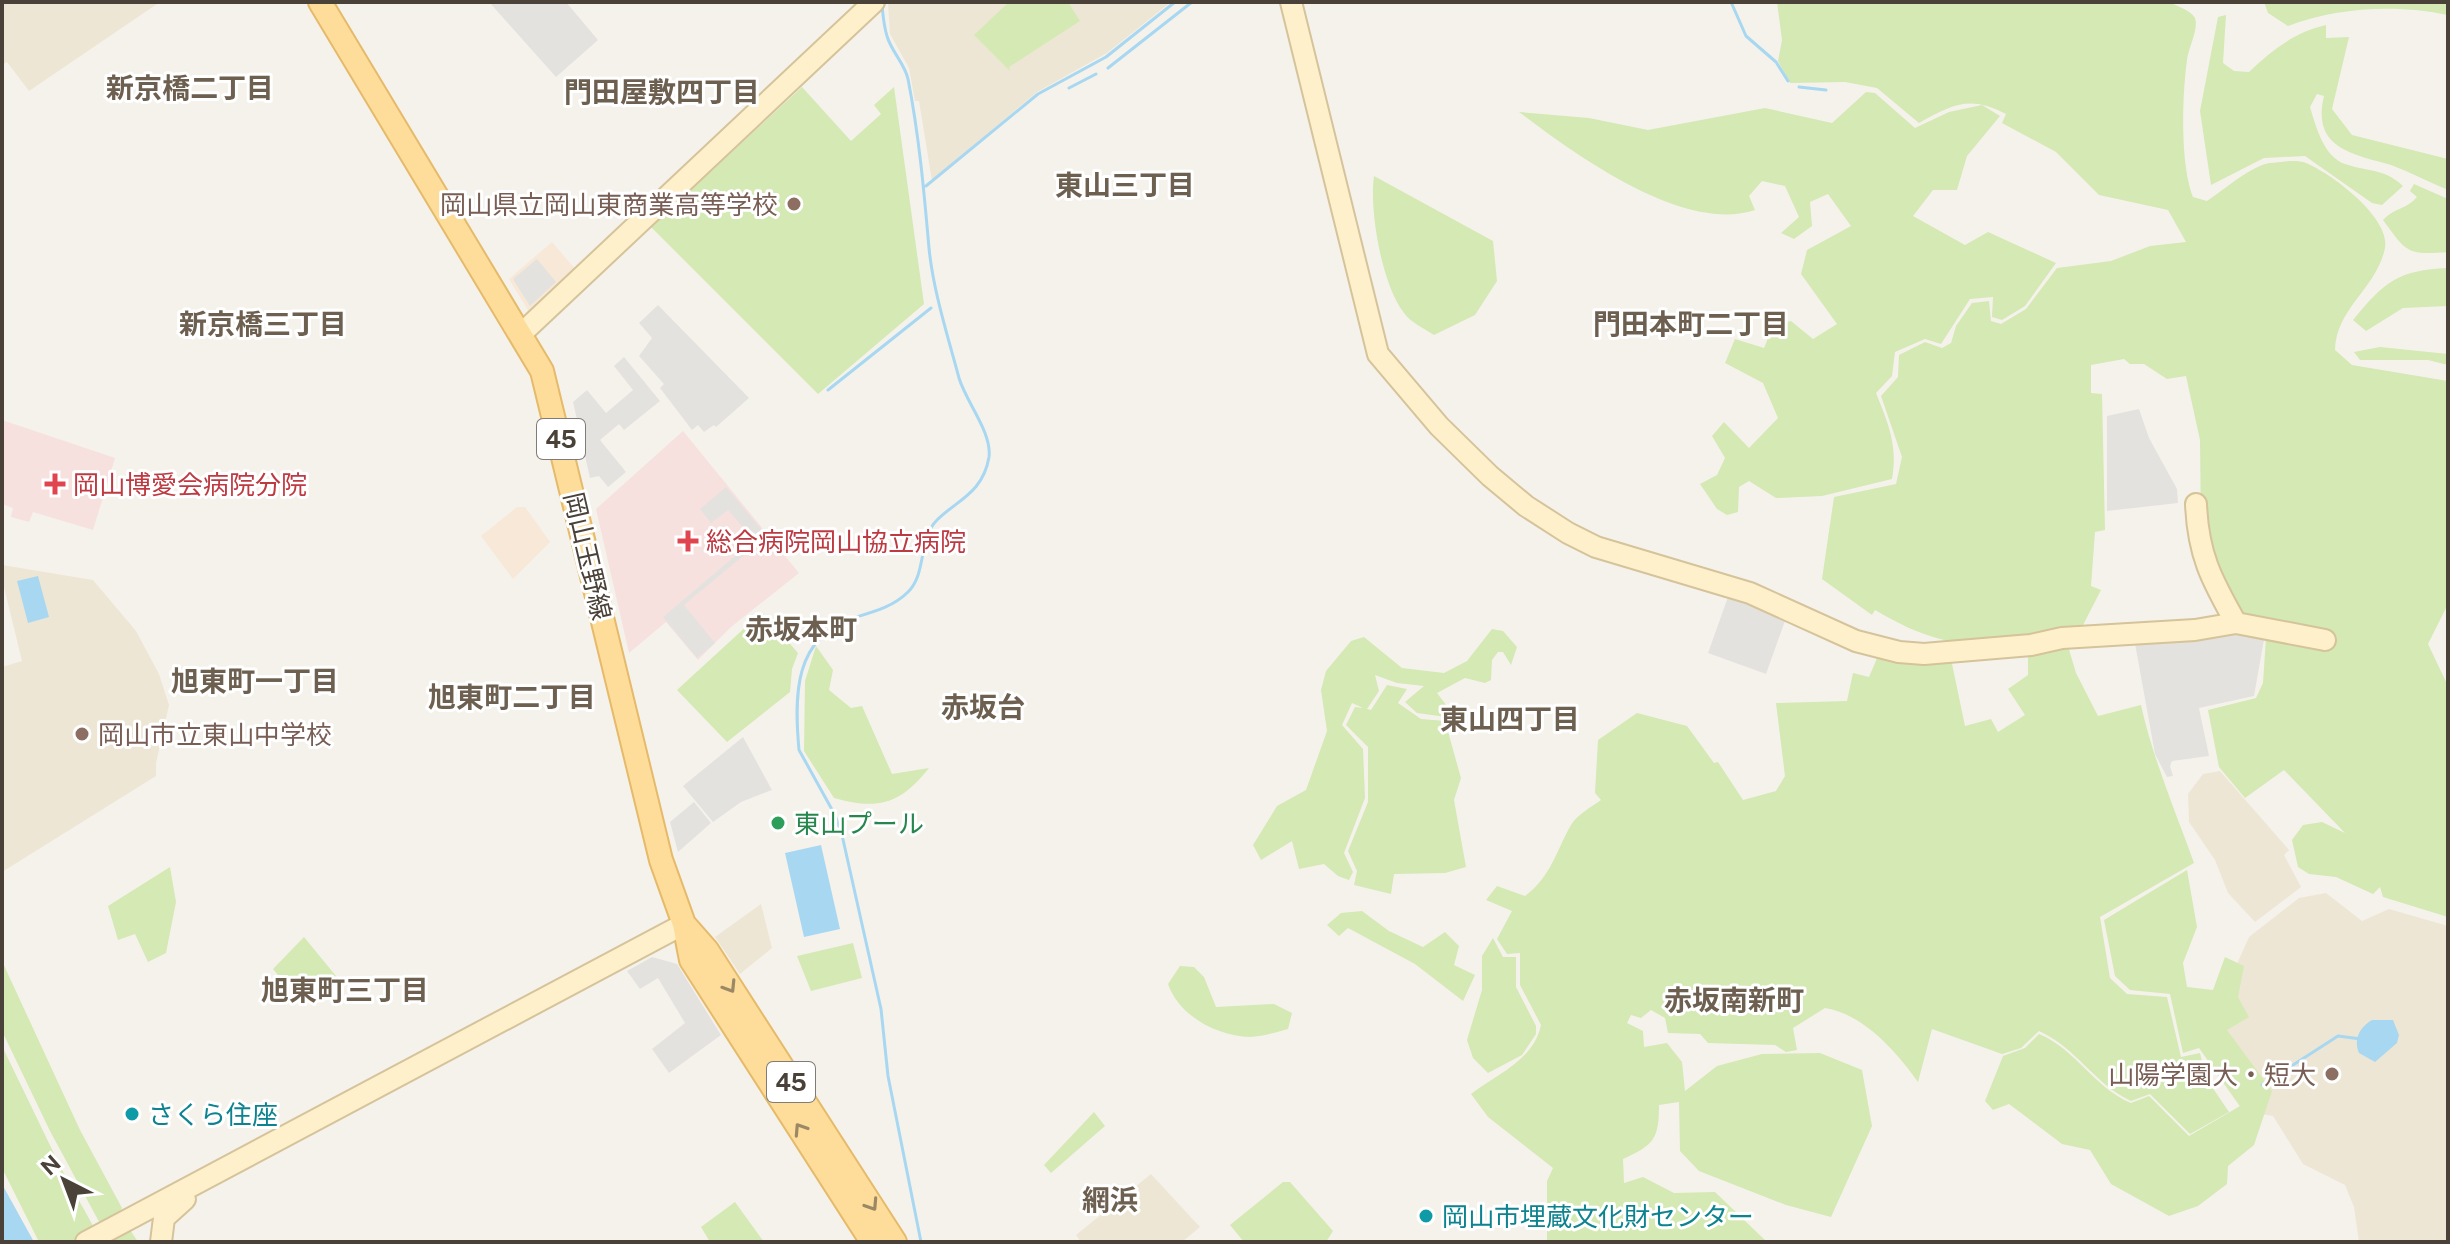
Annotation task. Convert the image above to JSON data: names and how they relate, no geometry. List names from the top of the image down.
{
  "streets": {
    "main road": ["45", "岡山玉野線"]
  },
  "districts": [
    "新京橋二丁目",
    "門田屋敷四丁目",
    "東山三丁目",
    "新京橋三丁目",
    "門田本町二丁目",
    "赤坂本町",
    "旭東町一丁目",
    "旭東町二丁目",
    "赤坂台",
    "東山四丁目",
    "旭東町三丁目",
    "赤坂南新町",
    "網浜"
  ],
  "places": {
    "other": [
      "岡山県立岡山東商業高等学校",
      "岡山市立東山中学校",
      "東山プール",
      "山陽学園大・短大",
      "さくら住座",
      "岡山市埋蔵文化財センター"
    ],
    "health": ["岡山博愛会病院分院", "総合病院岡山協立病院"]
  },
  "north": "top left"
}
